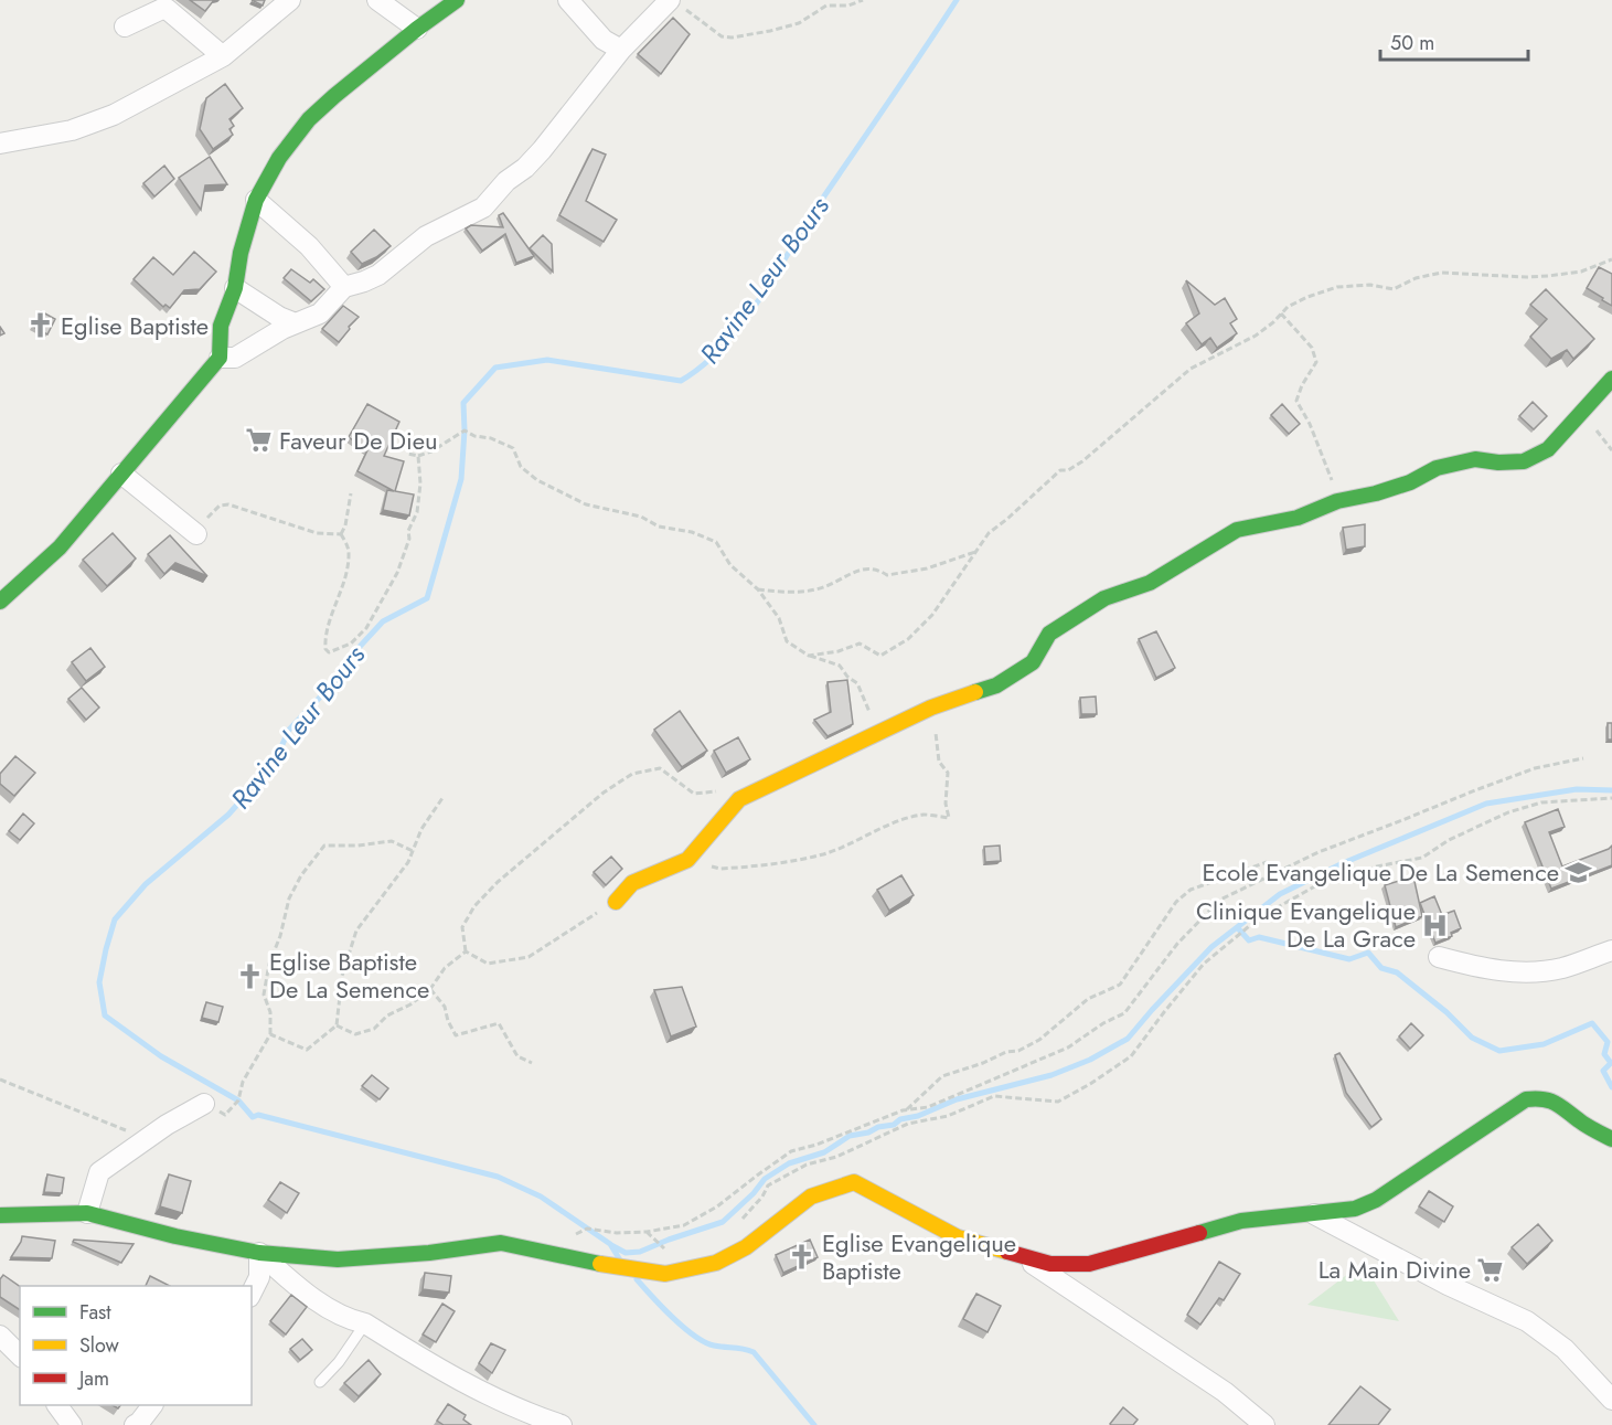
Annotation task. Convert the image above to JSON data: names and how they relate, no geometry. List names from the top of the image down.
{
  "water": ["Ravine Leur Bours"],
  "places": {
    "church": ["Eglise Baptiste", "Eglise Baptiste De La Semence", "Eglise Evangelique Baptiste"],
    "supermarket": ["Faveur De Dieu", "La Main Divine"],
    "school or university": ["Ecole Evangelique De La Semence"],
    "hospital": ["Clinique Evangelique De La Grace"]
  },
  "legend": ["Fast", "Slow", "Jam"],
  "scale_bar": "50 m"
}
